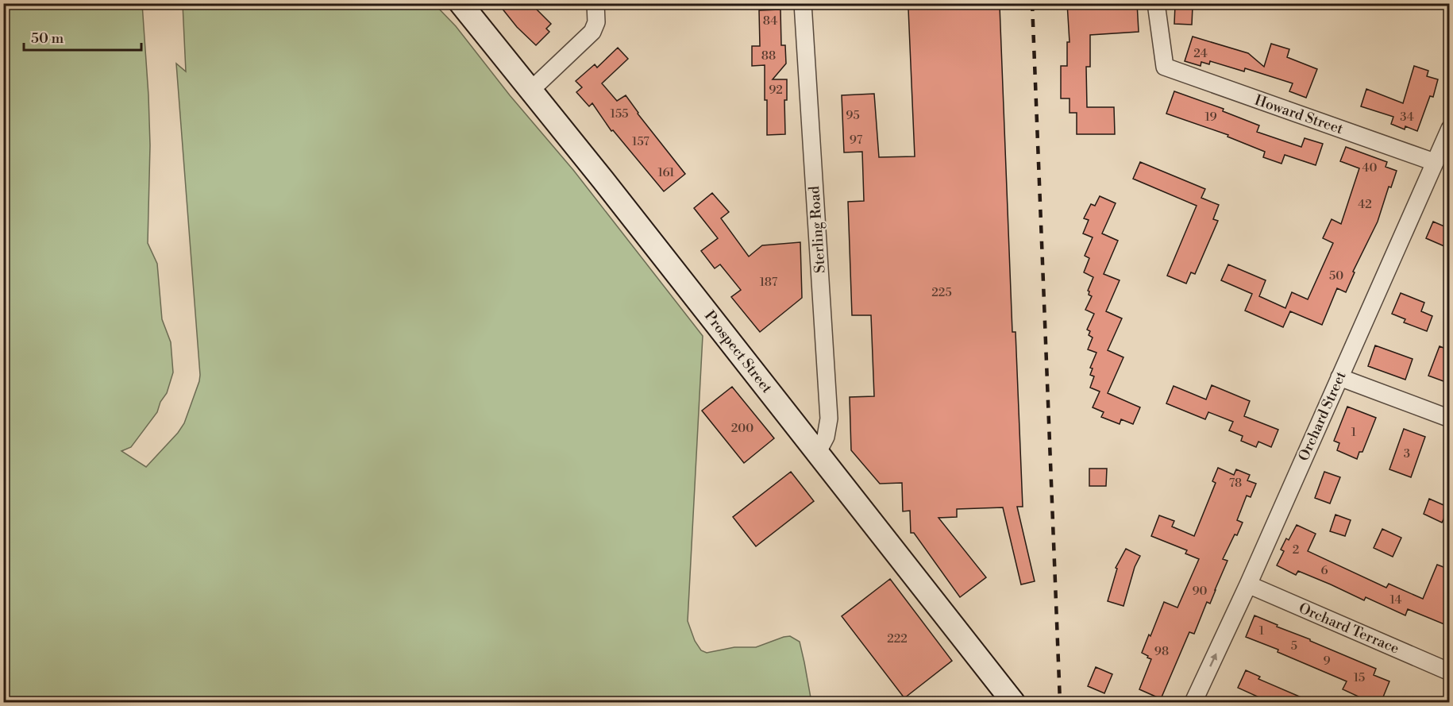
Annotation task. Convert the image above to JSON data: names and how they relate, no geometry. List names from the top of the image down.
{
  "streets": {
    "main road": ["Prospect Street"],
    "street": [
      "Howard Street",
      "Sterling Road",
      "Orchard Street",
      "Orchard Terrace"
    ]
  },
  "crossings": [
    ["Howard Street", "Orchard Street"],
    ["Sterling Road", "Prospect Street"],
    ["Orchard Street", "Orchard Terrace"]
  ],
  "house_numbers": [
    "84",
    "24",
    "88",
    "92",
    "155",
    "95",
    "19",
    "34",
    "97",
    "157",
    "40",
    "161",
    "42",
    "50",
    "187",
    "225",
    "200",
    "1",
    "3",
    "78",
    "2",
    "6",
    "90",
    "14",
    "1",
    "222",
    "5",
    "98",
    "9",
    "15"
  ],
  "scale_bar": "50 m"
}
